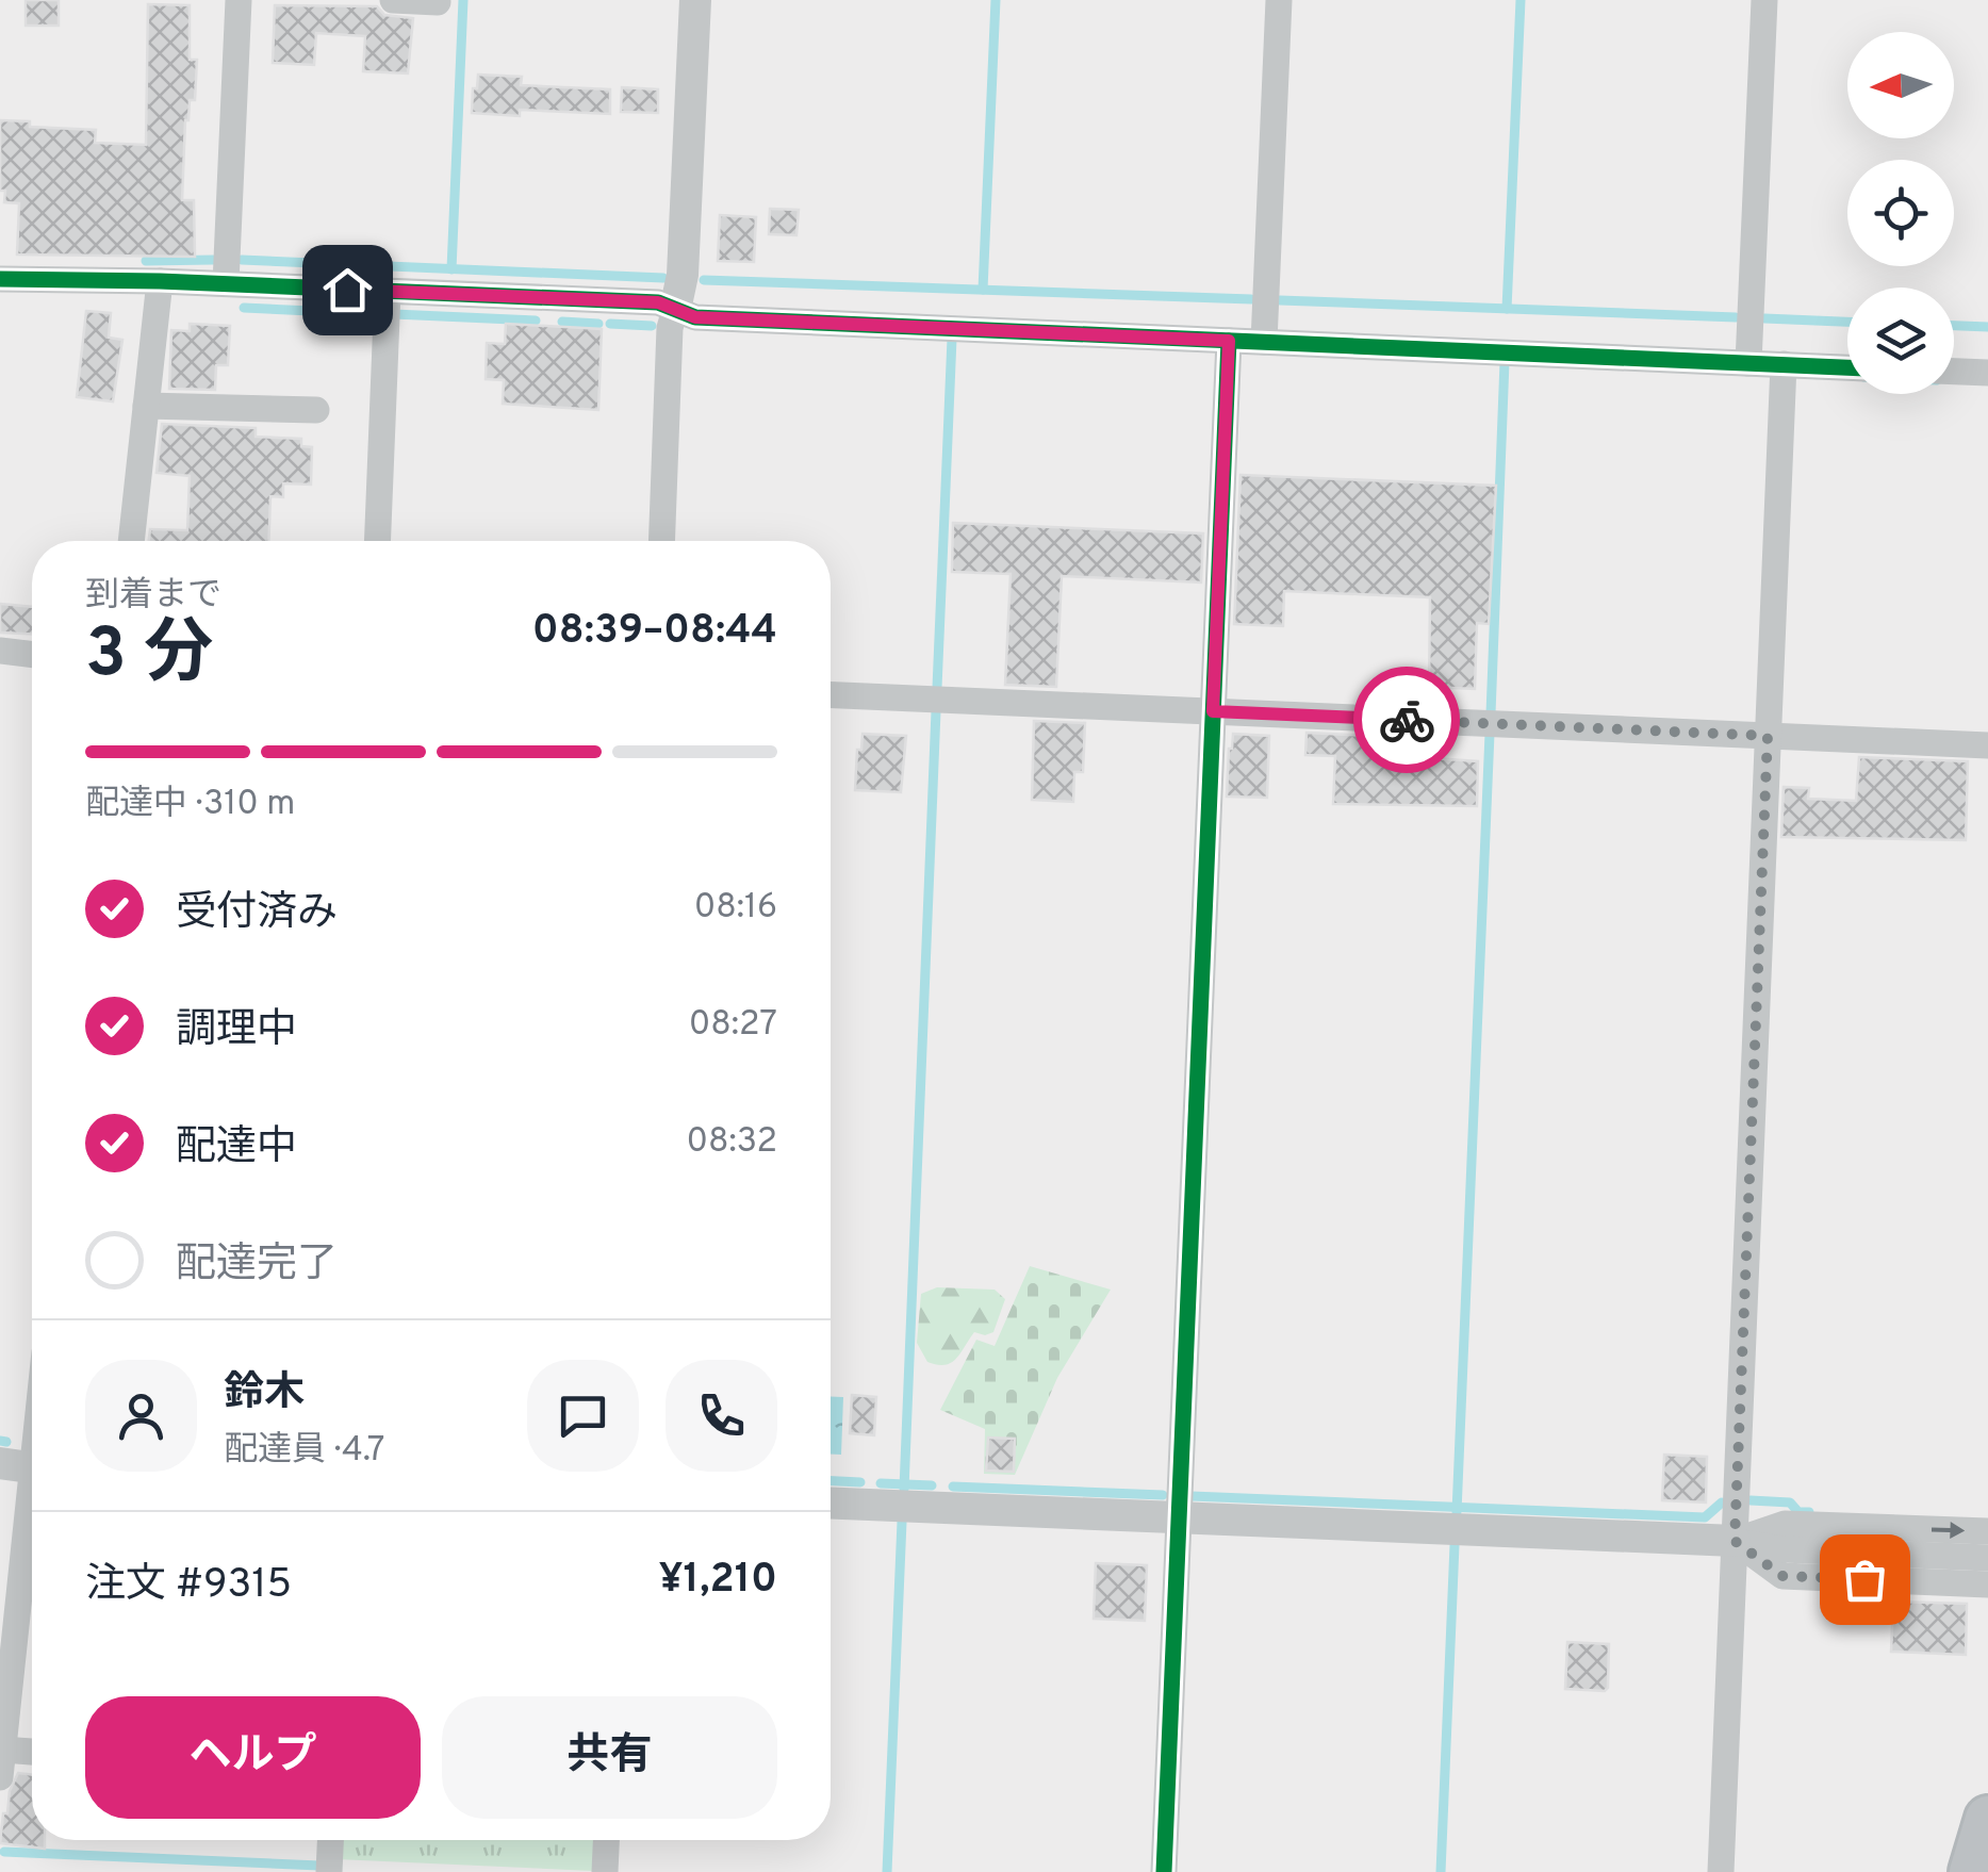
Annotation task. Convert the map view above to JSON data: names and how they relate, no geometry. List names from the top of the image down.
{
  "north": "left",
  "page": {
    "heading": ["3 分", "到着まで", "08:39–08:44"],
    "panel": [
      "鈴木",
      "配達員 · 4.7",
      "注文 #9315",
      "¥1,210"
    ],
    "bar": "配達中 · 310 m",
    "list": [
      ["受付済み", "08:16"],
      ["調理中", "08:27"],
      ["配達中", "08:32"],
      "配達完了"
    ],
    "buttons": ["ヘルプ", "共有"]
  }
}
